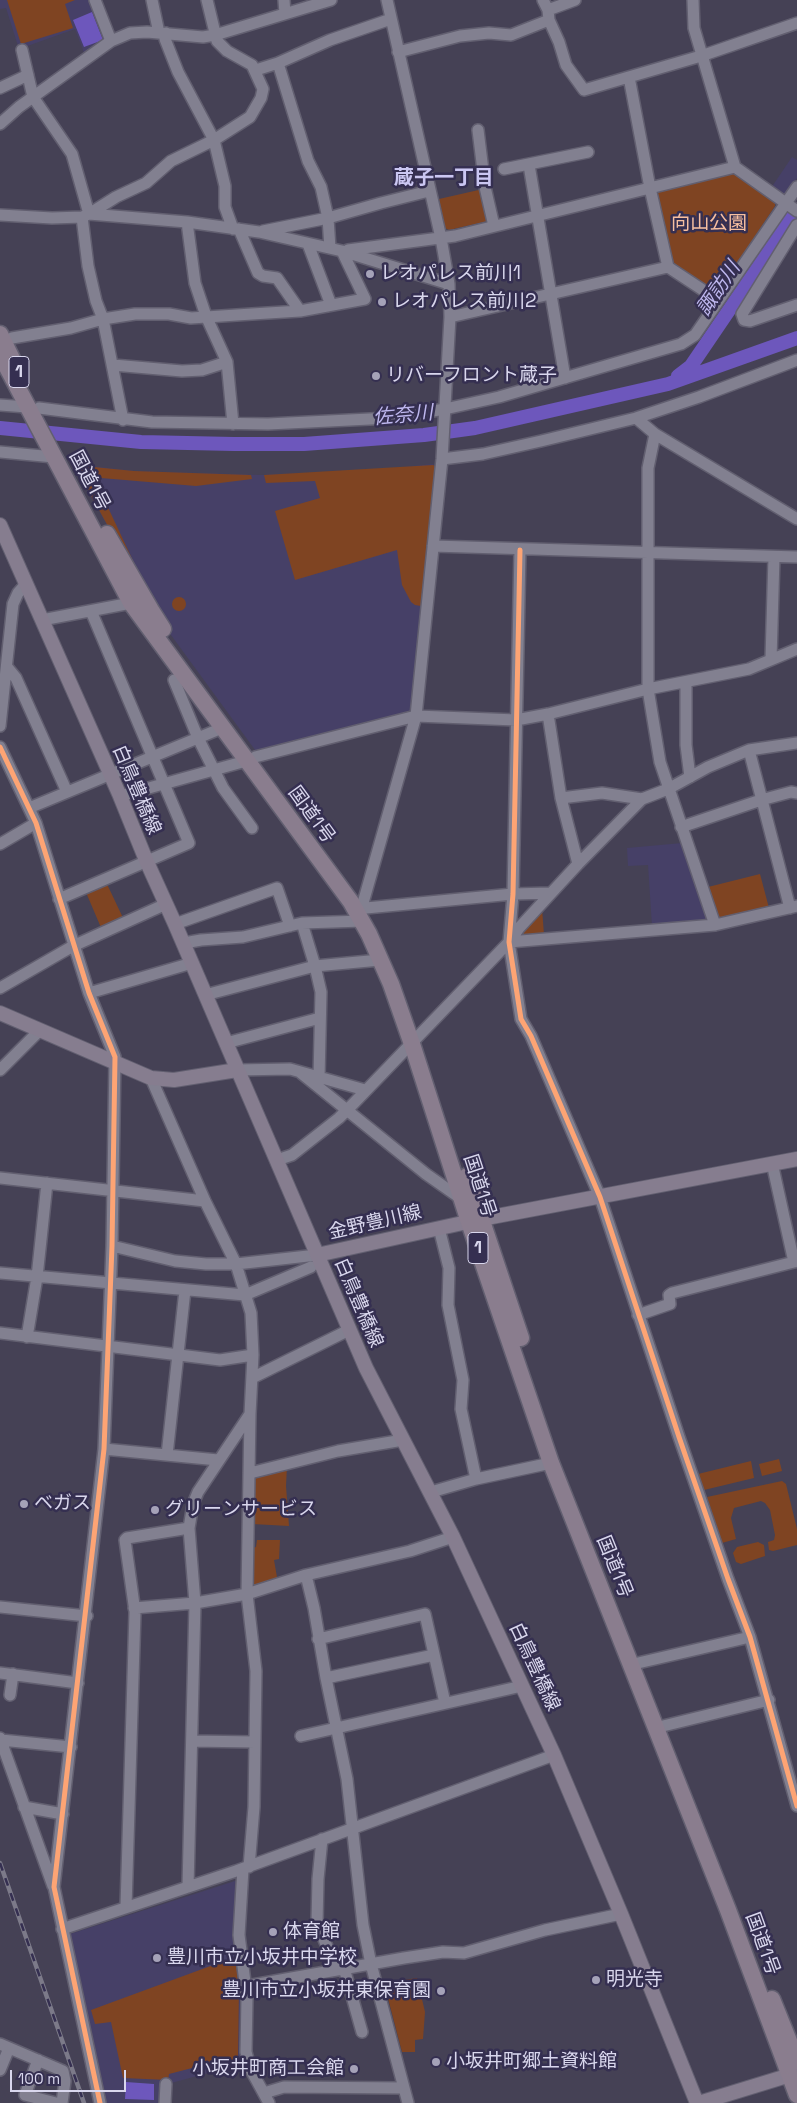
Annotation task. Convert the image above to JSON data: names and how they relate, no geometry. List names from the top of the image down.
{
  "streets": {
    "highway": ["1", "国道1号"],
    "main road": ["白鳥豊橋線", "金野豊川線"]
  },
  "crossings": [
    ["国道1号", "金野豊川線"],
    ["白鳥豊橋線", "金野豊川線"]
  ],
  "districts": ["蔵子一丁目"],
  "water": ["諏訪川", "佐奈川"],
  "parks": ["向山公園"],
  "places": [
    "レオパレス前川1",
    "レオパレス前川2",
    "リバーフロント蔵子",
    "ベガス",
    "グリーンサービス",
    "体育館",
    "豊川市立小坂井中学校",
    "明光寺",
    "豊川市立小坂井東保育園",
    "小坂井町郷土資料館",
    "小坂井町商工会館"
  ],
  "scale_bar": "100 m"
}
